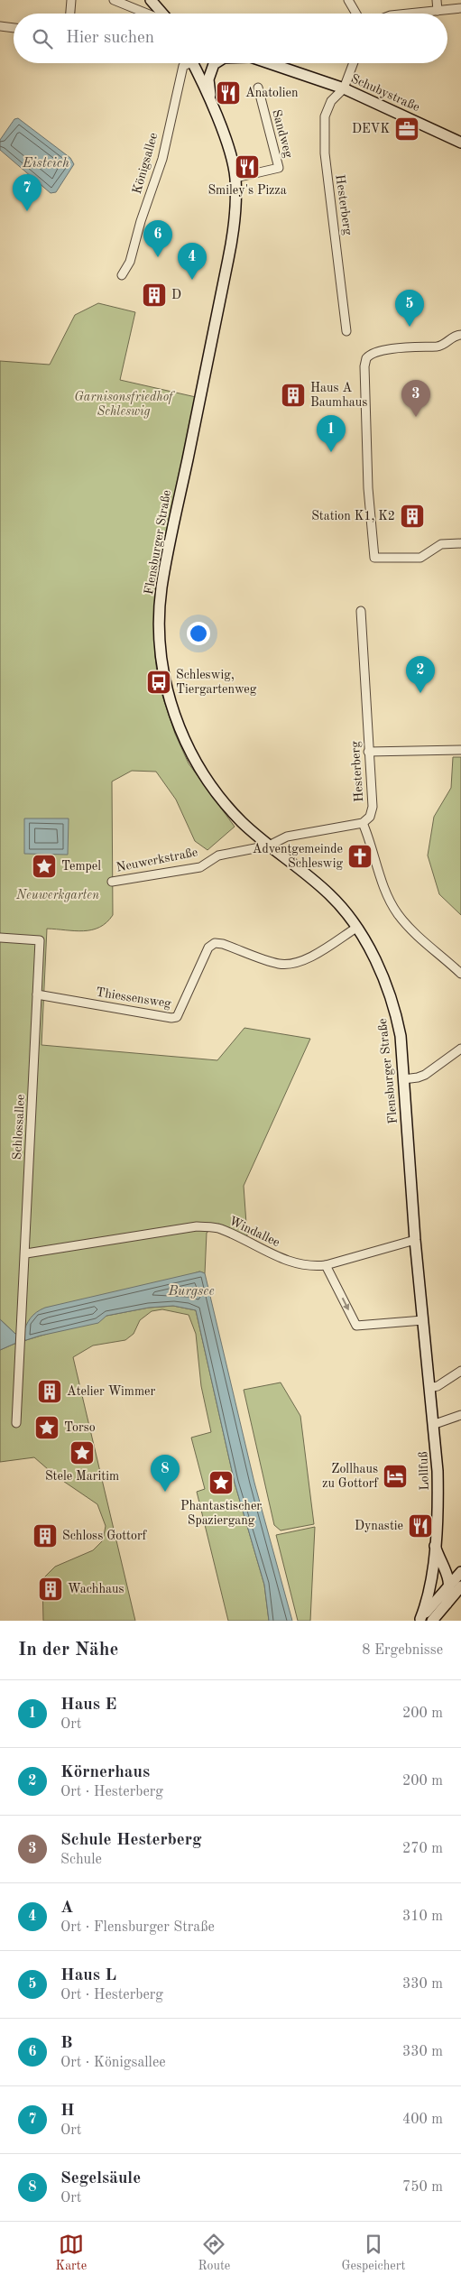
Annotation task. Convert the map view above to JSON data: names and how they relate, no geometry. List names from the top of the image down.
{
  "streets": {
    "street": [
      "Schubystraße",
      "Sandweg",
      "Königsallee",
      "Hesterberg",
      "Flensburger Straße",
      "Neuwerkstraße",
      "Thiessensweg",
      "Schlossallee",
      "Windallee",
      "Lollfuß"
    ]
  },
  "crossings": [
    ["Schubystraße", "Hesterberg"],
    ["Sandweg", "Flensburger Straße"],
    ["Hesterberg", "Neuwerkstraße"],
    ["Flensburger Straße", "Neuwerkstraße"],
    ["Flensburger Straße", "Thiessensweg"],
    ["Flensburger Straße", "Windallee"],
    ["Flensburger Straße", "Lollfuß"],
    ["Thiessensweg", "Schlossallee"],
    ["Schlossallee", "Windallee"]
  ],
  "water": ["Eisteich", "Burgsee"],
  "parks": ["Garnisonsfriedhof Schleswig", "Neuwerkgarten"],
  "places": {
    "restaurant": ["Anatolien", "Smiley's Pizza", "Dynastie"],
    "office": ["DEVK"],
    "building": [
      "D",
      "Haus A Baumhaus",
      "Station K1, K2",
      "Atelier Wimmer",
      "Schloss Gottorf",
      "Wachhaus"
    ],
    "bus stop": ["Schleswig, Tiergartenweg"],
    "church": ["Adventgemeinde Schleswig"],
    "place": [
      "Tempel",
      "Torso",
      "Stele Maritim",
      "Phantastischer Spaziergang"
    ],
    "hotel": ["Zollhaus zu Gottorf"]
  },
  "page": {
    "search": "Hier suchen",
    "pins": [
      "7",
      "6",
      "4",
      "5",
      "3",
      "1",
      "2",
      "8"
    ],
    "heading": ["In der Nähe", "8 Ergebnisse"],
    "list": [
      {
        "mark": "1",
        "name": "Haus E",
        "note": "Ort",
        "value": "200 m"
      },
      {
        "mark": "2",
        "name": "Körnerhaus",
        "note": "Ort · Hesterberg",
        "value": "200 m"
      },
      {
        "mark": "3",
        "name": "Schule Hesterberg",
        "note": "Schule",
        "value": "270 m"
      },
      {
        "mark": "4",
        "name": "A",
        "note": "Ort · Flensburger Straße",
        "value": "310 m"
      },
      {
        "mark": "5",
        "name": "Haus L",
        "note": "Ort · Hesterberg",
        "value": "330 m"
      },
      {
        "mark": "6",
        "name": "B",
        "note": "Ort · Königsallee",
        "value": "330 m"
      },
      {
        "mark": "7",
        "name": "H",
        "note": "Ort",
        "value": "400 m"
      },
      {
        "mark": "8",
        "name": "Segelsäule",
        "note": "Ort",
        "value": "750 m"
      }
    ],
    "nav": ["Karte", "Route", "Gespeichert"]
  }
}
